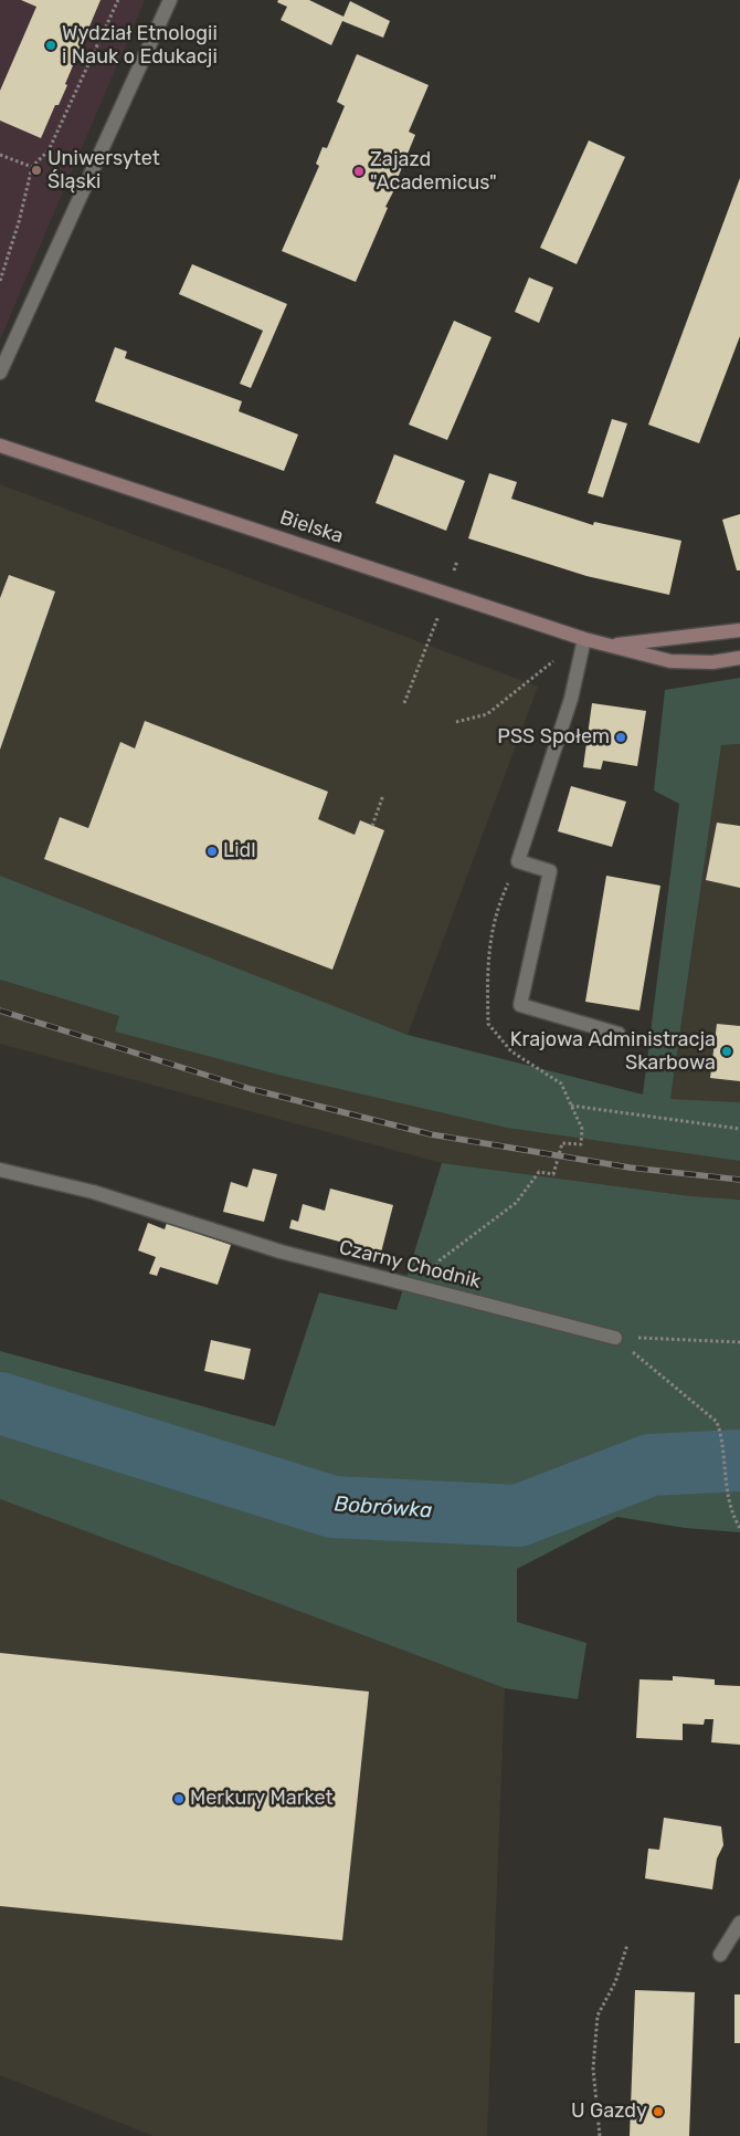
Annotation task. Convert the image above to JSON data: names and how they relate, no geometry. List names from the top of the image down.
{
  "streets": {
    "street": ["Bielska", "Czarny Chodnik"]
  },
  "water": ["Bobrówka"],
  "places": [
    "Wydział Etnologii i Nauk o Edukacji",
    "Uniwersytet Śląski",
    "Zajazd \"Academicus\"",
    "PSS Społem",
    "Lidl",
    "Krajowa Administracja Skarbowa",
    "Merkury Market",
    "U Gazdy"
  ]
}
